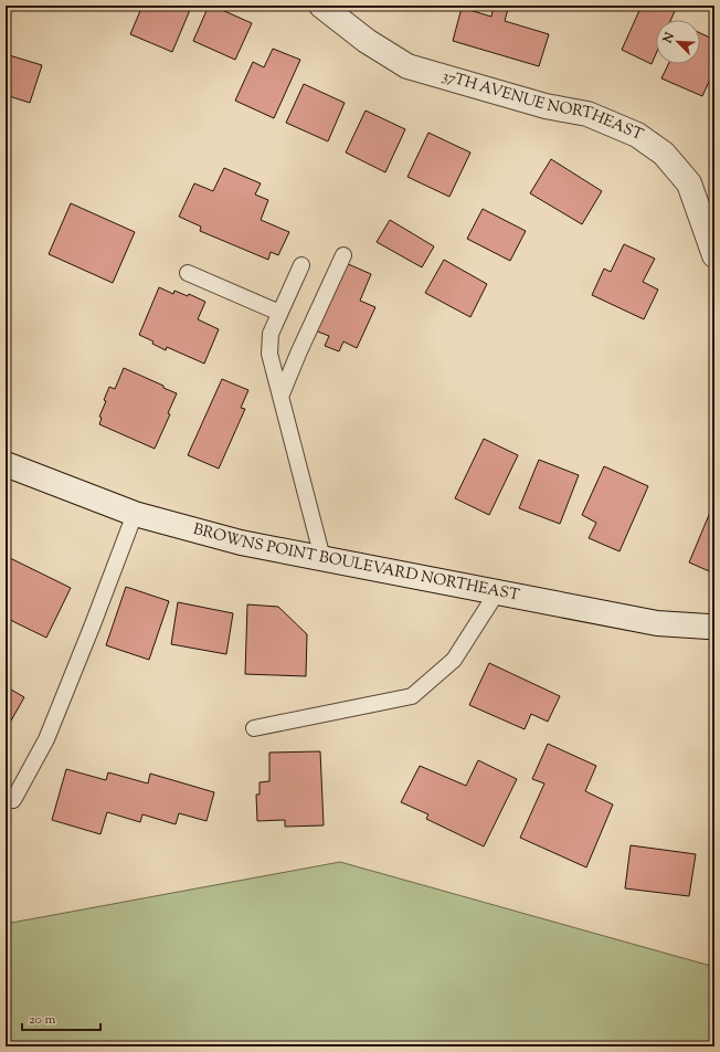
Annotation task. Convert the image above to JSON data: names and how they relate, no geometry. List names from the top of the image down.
{
  "streets": {
    "street": ["37TH AVENUE NORTHEAST", "BROWNS POINT BOULEVARD NORTHEAST"]
  },
  "scale_bar": "20 m",
  "north": "top left"
}
